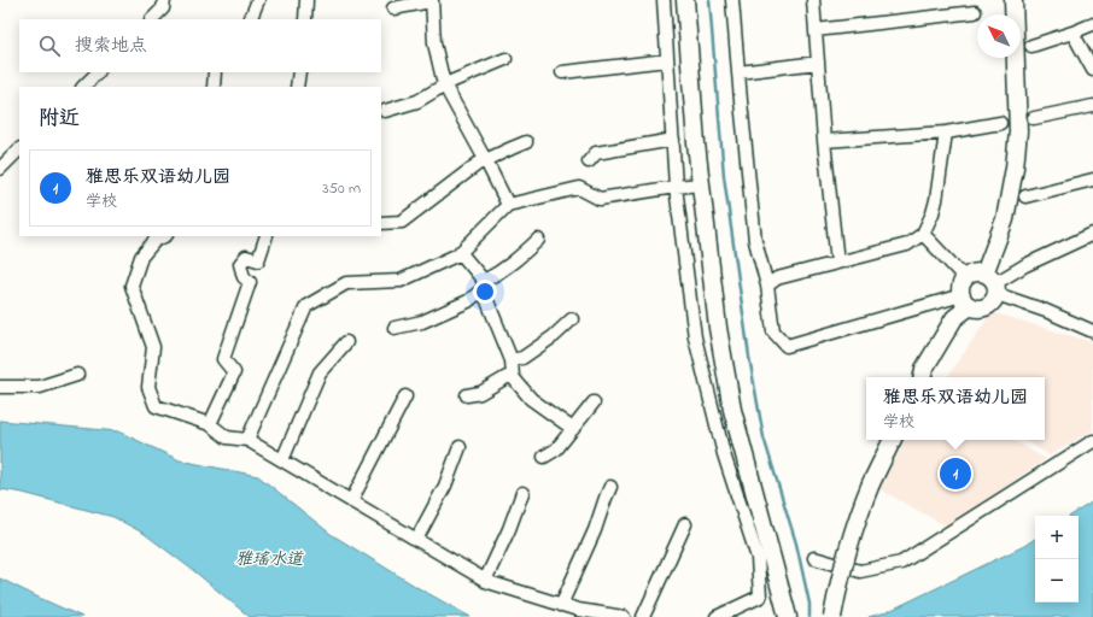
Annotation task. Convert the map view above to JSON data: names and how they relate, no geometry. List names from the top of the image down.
{
  "water": ["雅瑶水道"],
  "north": "top left",
  "page": {
    "search": "搜索地点",
    "heading": "附近",
    "list": [
      {
        "mark": "1",
        "name": "雅思乐双语幼儿园",
        "note": "学校",
        "value": "350 m"
      }
    ],
    "popup": ["雅思乐双语幼儿园", "学校"],
    "pins": "1",
    "map_buttons": ["+", "−"]
  }
}
